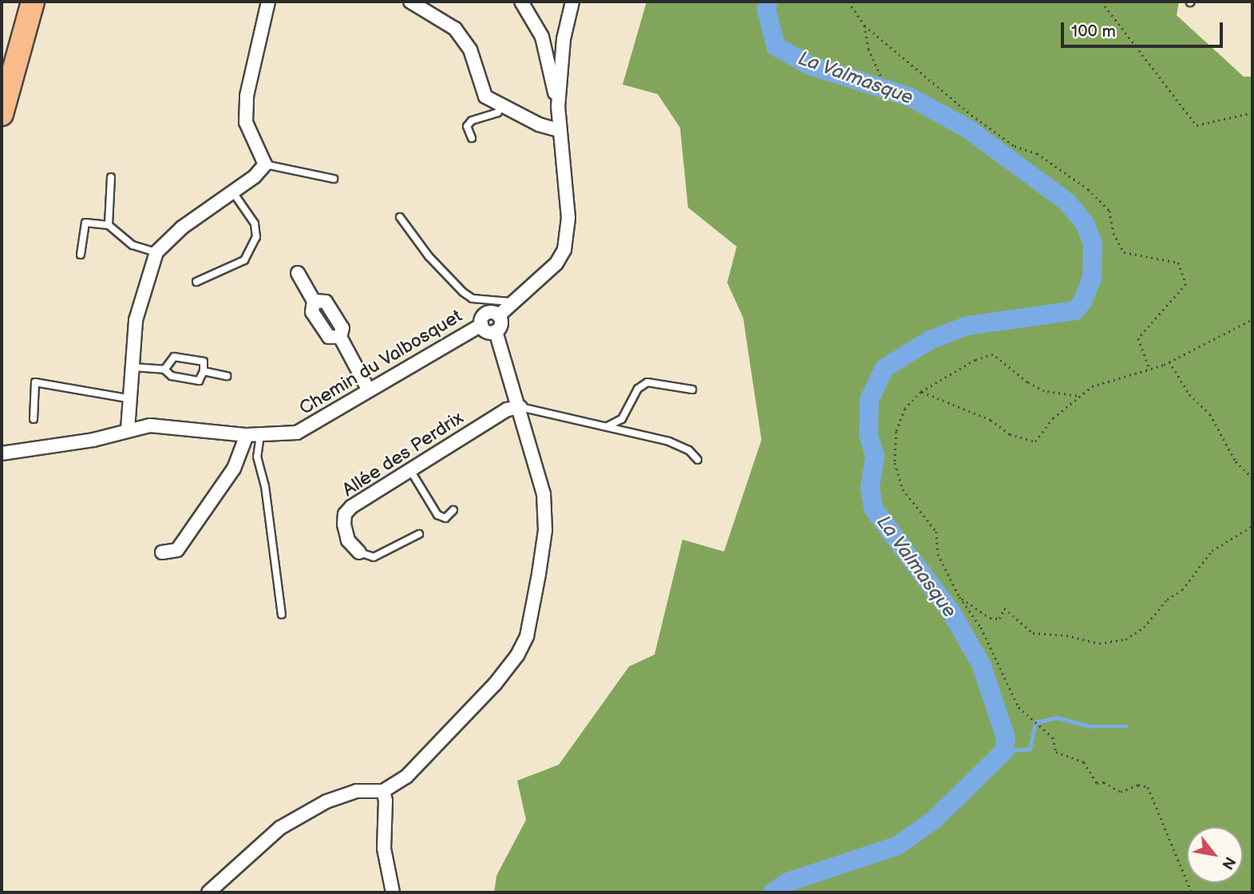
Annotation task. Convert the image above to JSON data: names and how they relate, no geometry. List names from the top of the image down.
{
  "streets": {
    "street": ["Chemin du Valbosquet", "Allée des Perdrix"]
  },
  "water": ["La Valmasque"],
  "scale_bar": "100 m",
  "north": "bottom right"
}
